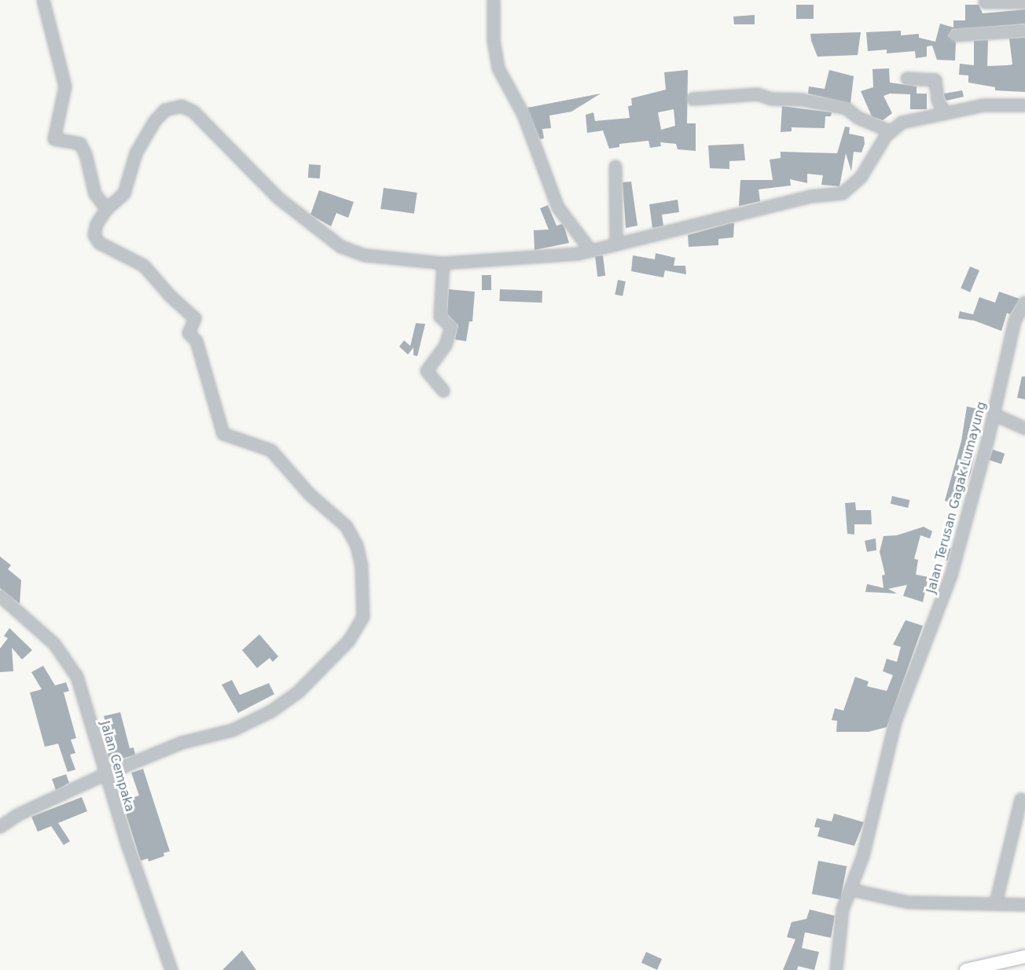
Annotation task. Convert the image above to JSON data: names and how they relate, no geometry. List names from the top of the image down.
{
  "streets": {
    "street": ["Jalan Terusan Gagak Lumayung", "Jalan Cempaka"]
  }
}
